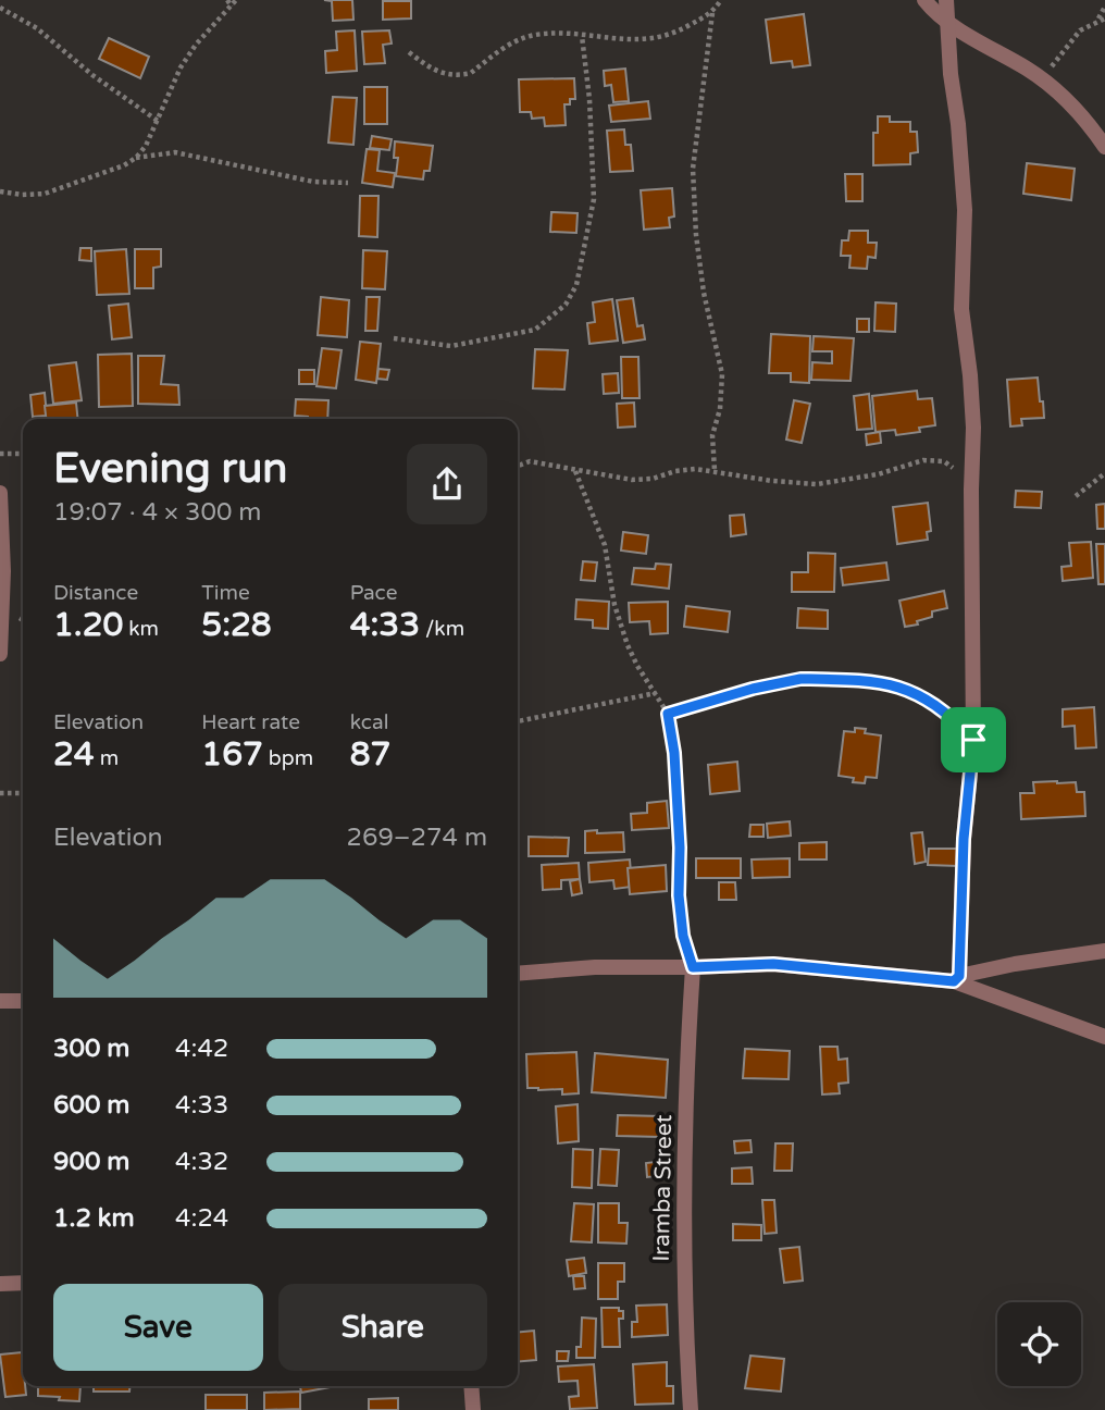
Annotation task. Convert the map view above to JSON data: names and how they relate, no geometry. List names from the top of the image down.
{
  "streets": {
    "street": ["Iramba Street"]
  },
  "page": {
    "heading": ["Evening run", "19:07 · 4 × 300 m"],
    "stats": [
      ["Distance", "1.20 km"],
      ["Time", "5:28"],
      ["Pace", "4:33 /km"],
      ["Elevation", "24 m"],
      ["Heart rate", "167 bpm"],
      ["kcal", "87"]
    ],
    "chart": ["Elevation", "269–274 m"],
    "list": [
      {
        "name": "300 m",
        "note": "4:42"
      },
      {
        "name": "600 m",
        "note": "4:33"
      },
      {
        "name": "900 m",
        "note": "4:32"
      },
      {
        "name": "1.2 km",
        "note": "4:24"
      }
    ],
    "buttons": ["Save", "Share"]
  }
}
